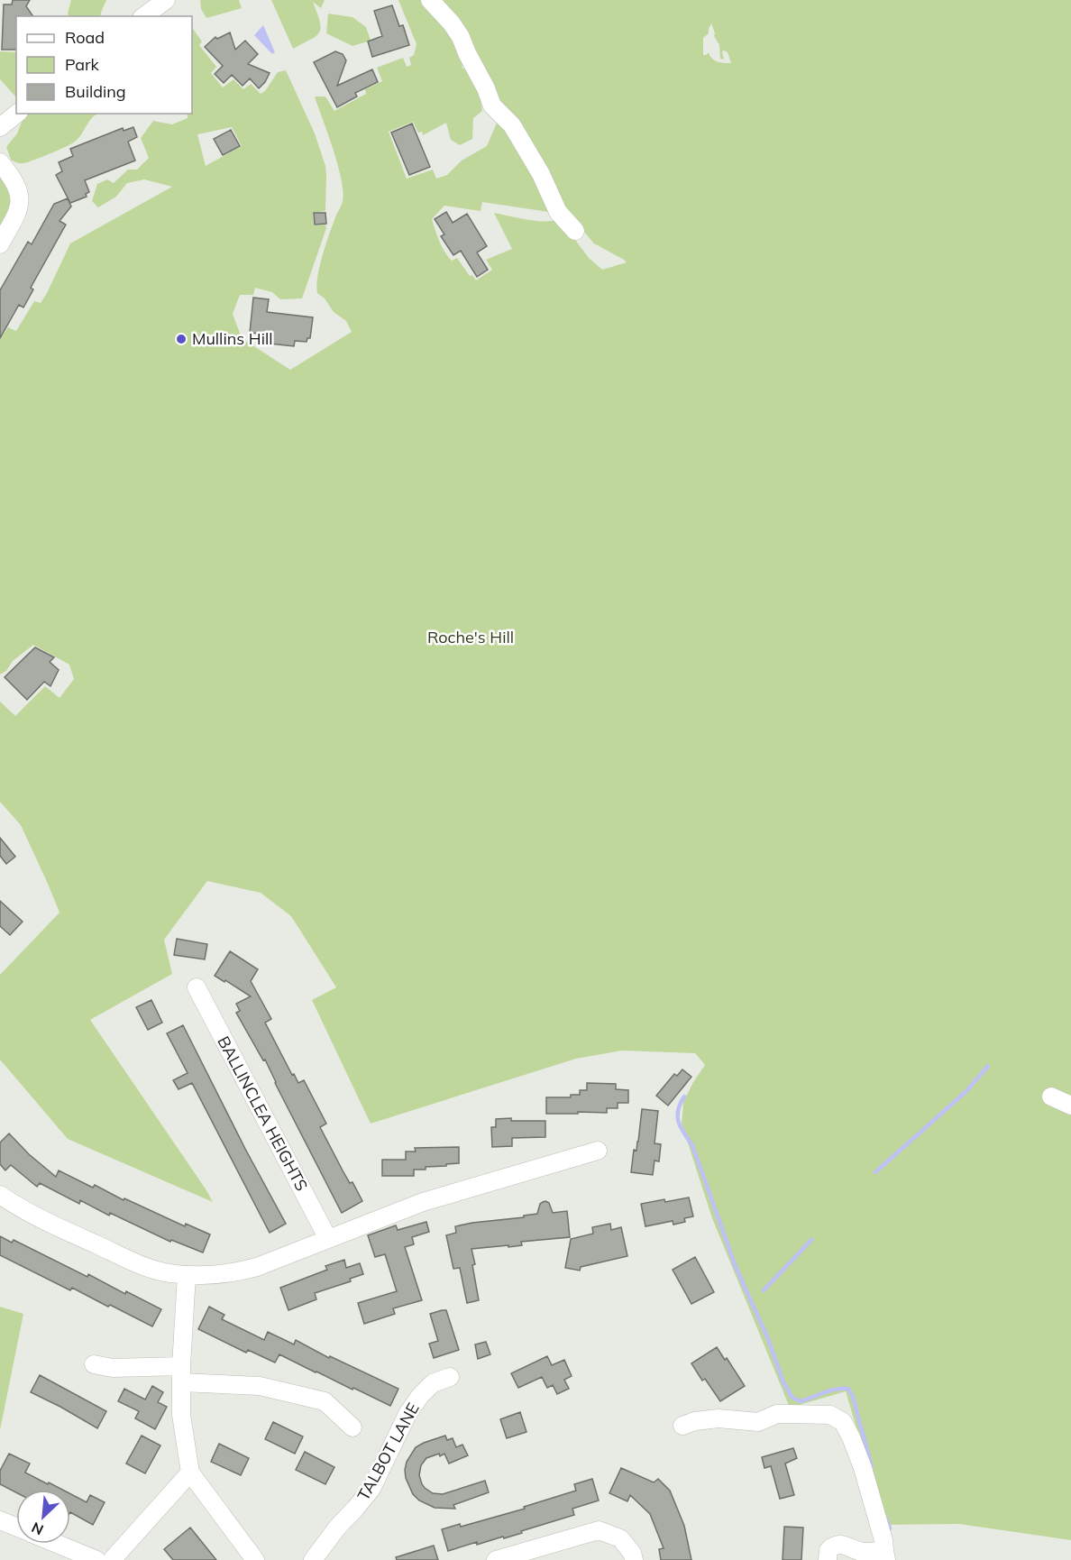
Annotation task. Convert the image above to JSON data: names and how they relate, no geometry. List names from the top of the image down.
{
  "streets": {
    "street": ["BALLINCLEA HEIGHTS", "TALBOT LANE"]
  },
  "parks": ["Roche's Hill"],
  "places": ["Mullins Hill"],
  "legend": ["Road", "Park", "Building"],
  "north": "bottom left"
}
